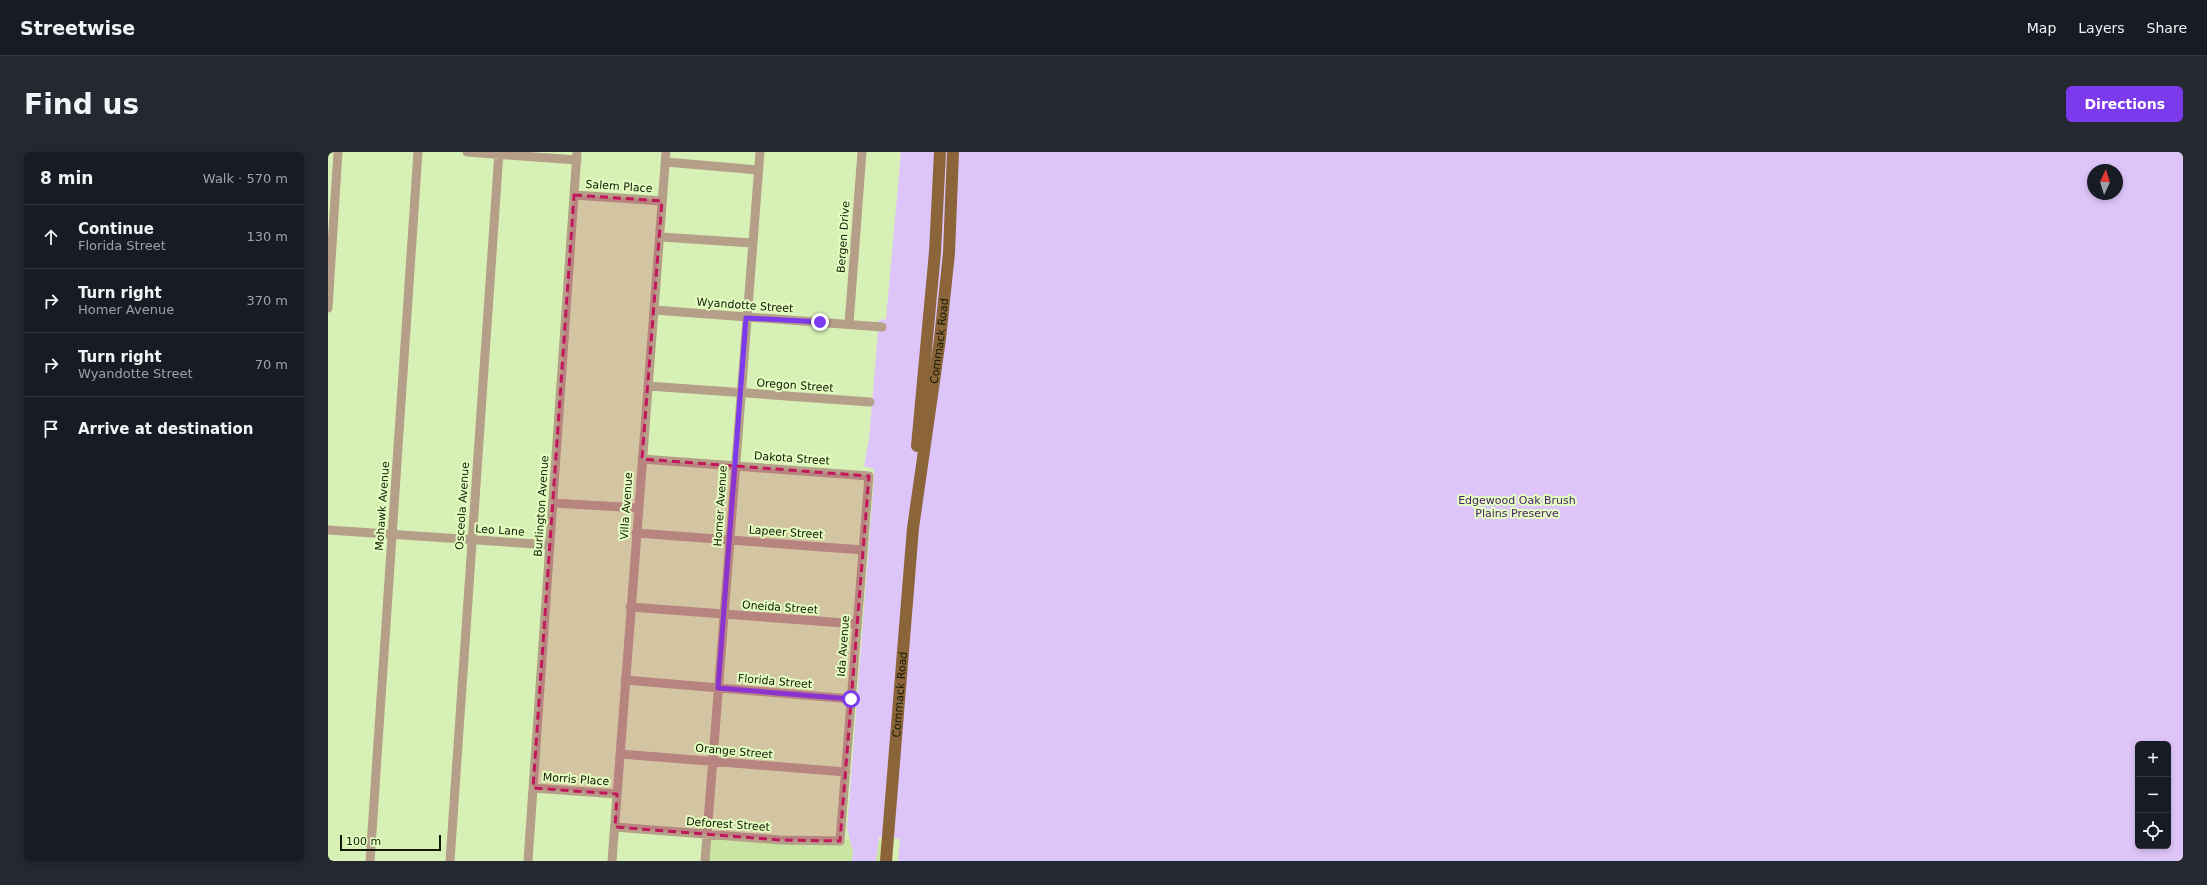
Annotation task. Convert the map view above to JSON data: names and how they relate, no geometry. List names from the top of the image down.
{
  "streets": {
    "main road": ["Commack Road"],
    "street": [
      "Salem Place",
      "Bergen Drive",
      "Wyandotte Street",
      "Oregon Street",
      "Dakota Street",
      "Mohawk Avenue",
      "Osceola Avenue",
      "Burlington Avenue",
      "Villa Avenue",
      "Homer Avenue",
      "Leo Lane",
      "Lapeer Street",
      "Oneida Street",
      "Ida Avenue",
      "Florida Street",
      "Orange Street",
      "Morris Place",
      "Deforest Street"
    ]
  },
  "crossings": [
    ["Salem Place", "Burlington Avenue"],
    ["Salem Place", "Villa Avenue"],
    ["Bergen Drive", "Wyandotte Street"],
    ["Wyandotte Street", "Villa Avenue"],
    ["Wyandotte Street", "Homer Avenue"],
    ["Oregon Street", "Villa Avenue"],
    ["Oregon Street", "Homer Avenue"],
    ["Dakota Street", "Villa Avenue"],
    ["Dakota Street", "Homer Avenue"],
    ["Dakota Street", "Ida Avenue"],
    ["Mohawk Avenue", "Leo Lane"],
    ["Osceola Avenue", "Leo Lane"],
    ["Burlington Avenue", "Leo Lane"],
    ["Burlington Avenue", "Morris Place"],
    ["Villa Avenue", "Lapeer Street"],
    ["Villa Avenue", "Oneida Street"],
    ["Villa Avenue", "Florida Street"],
    ["Villa Avenue", "Orange Street"],
    ["Villa Avenue", "Morris Place"],
    ["Villa Avenue", "Deforest Street"],
    ["Homer Avenue", "Lapeer Street"],
    ["Homer Avenue", "Oneida Street"],
    ["Homer Avenue", "Florida Street"],
    ["Homer Avenue", "Orange Street"],
    ["Homer Avenue", "Deforest Street"],
    ["Lapeer Street", "Ida Avenue"],
    ["Oneida Street", "Ida Avenue"],
    ["Ida Avenue", "Florida Street"],
    ["Ida Avenue", "Orange Street"],
    ["Ida Avenue", "Deforest Street"]
  ],
  "parks": ["Edgewood Oak Brush Plains Preserve"],
  "scale_bar": "100 m",
  "north": "top",
  "page": {
    "header": "Streetwise",
    "nav": ["Map", "Layers", "Share"],
    "buttons": "Directions",
    "title": "Find us",
    "heading": ["8 min", "Walk · 570 m"],
    "list": [
      ["Continue", "Florida Street", "130 m"],
      ["Turn right", "Homer Avenue", "370 m"],
      ["Turn right", "Wyandotte Street", "70 m"],
      "Arrive at destination"
    ],
    "map_buttons": ["+", "−"],
    "scale": "100 m"
  }
}
